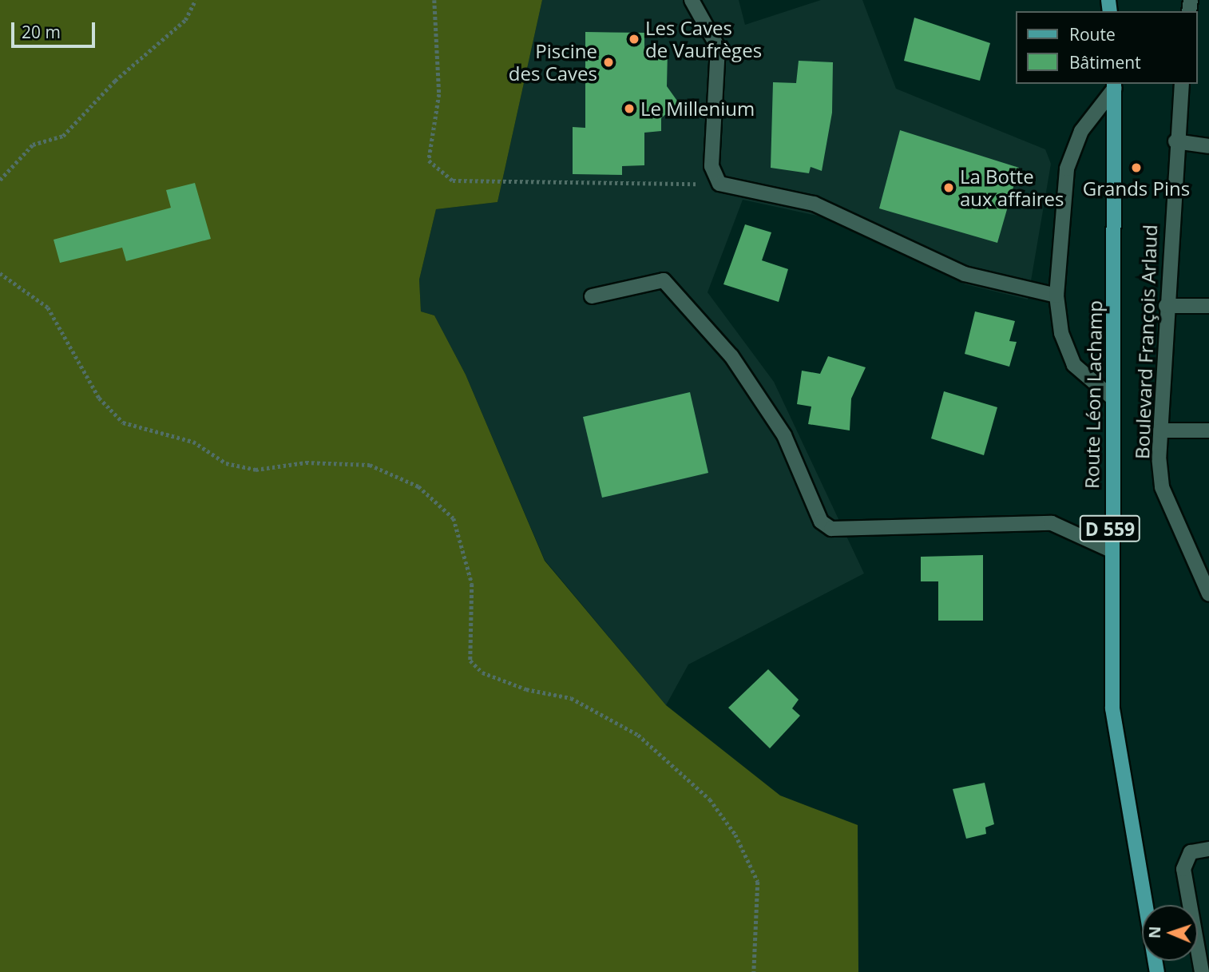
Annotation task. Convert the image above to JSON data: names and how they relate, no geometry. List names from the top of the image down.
{
  "streets": {
    "main road": ["Route Léon Lachamp", "D 559"],
    "street": ["Boulevard François Arlaud"]
  },
  "places": [
    "Les Caves de Vaufrèges",
    "Piscine des Caves",
    "Le Millenium",
    "Grands Pins",
    "La Botte aux affaires"
  ],
  "legend": ["Route", "Bâtiment"],
  "scale_bar": "20 m",
  "north": "left"
}
